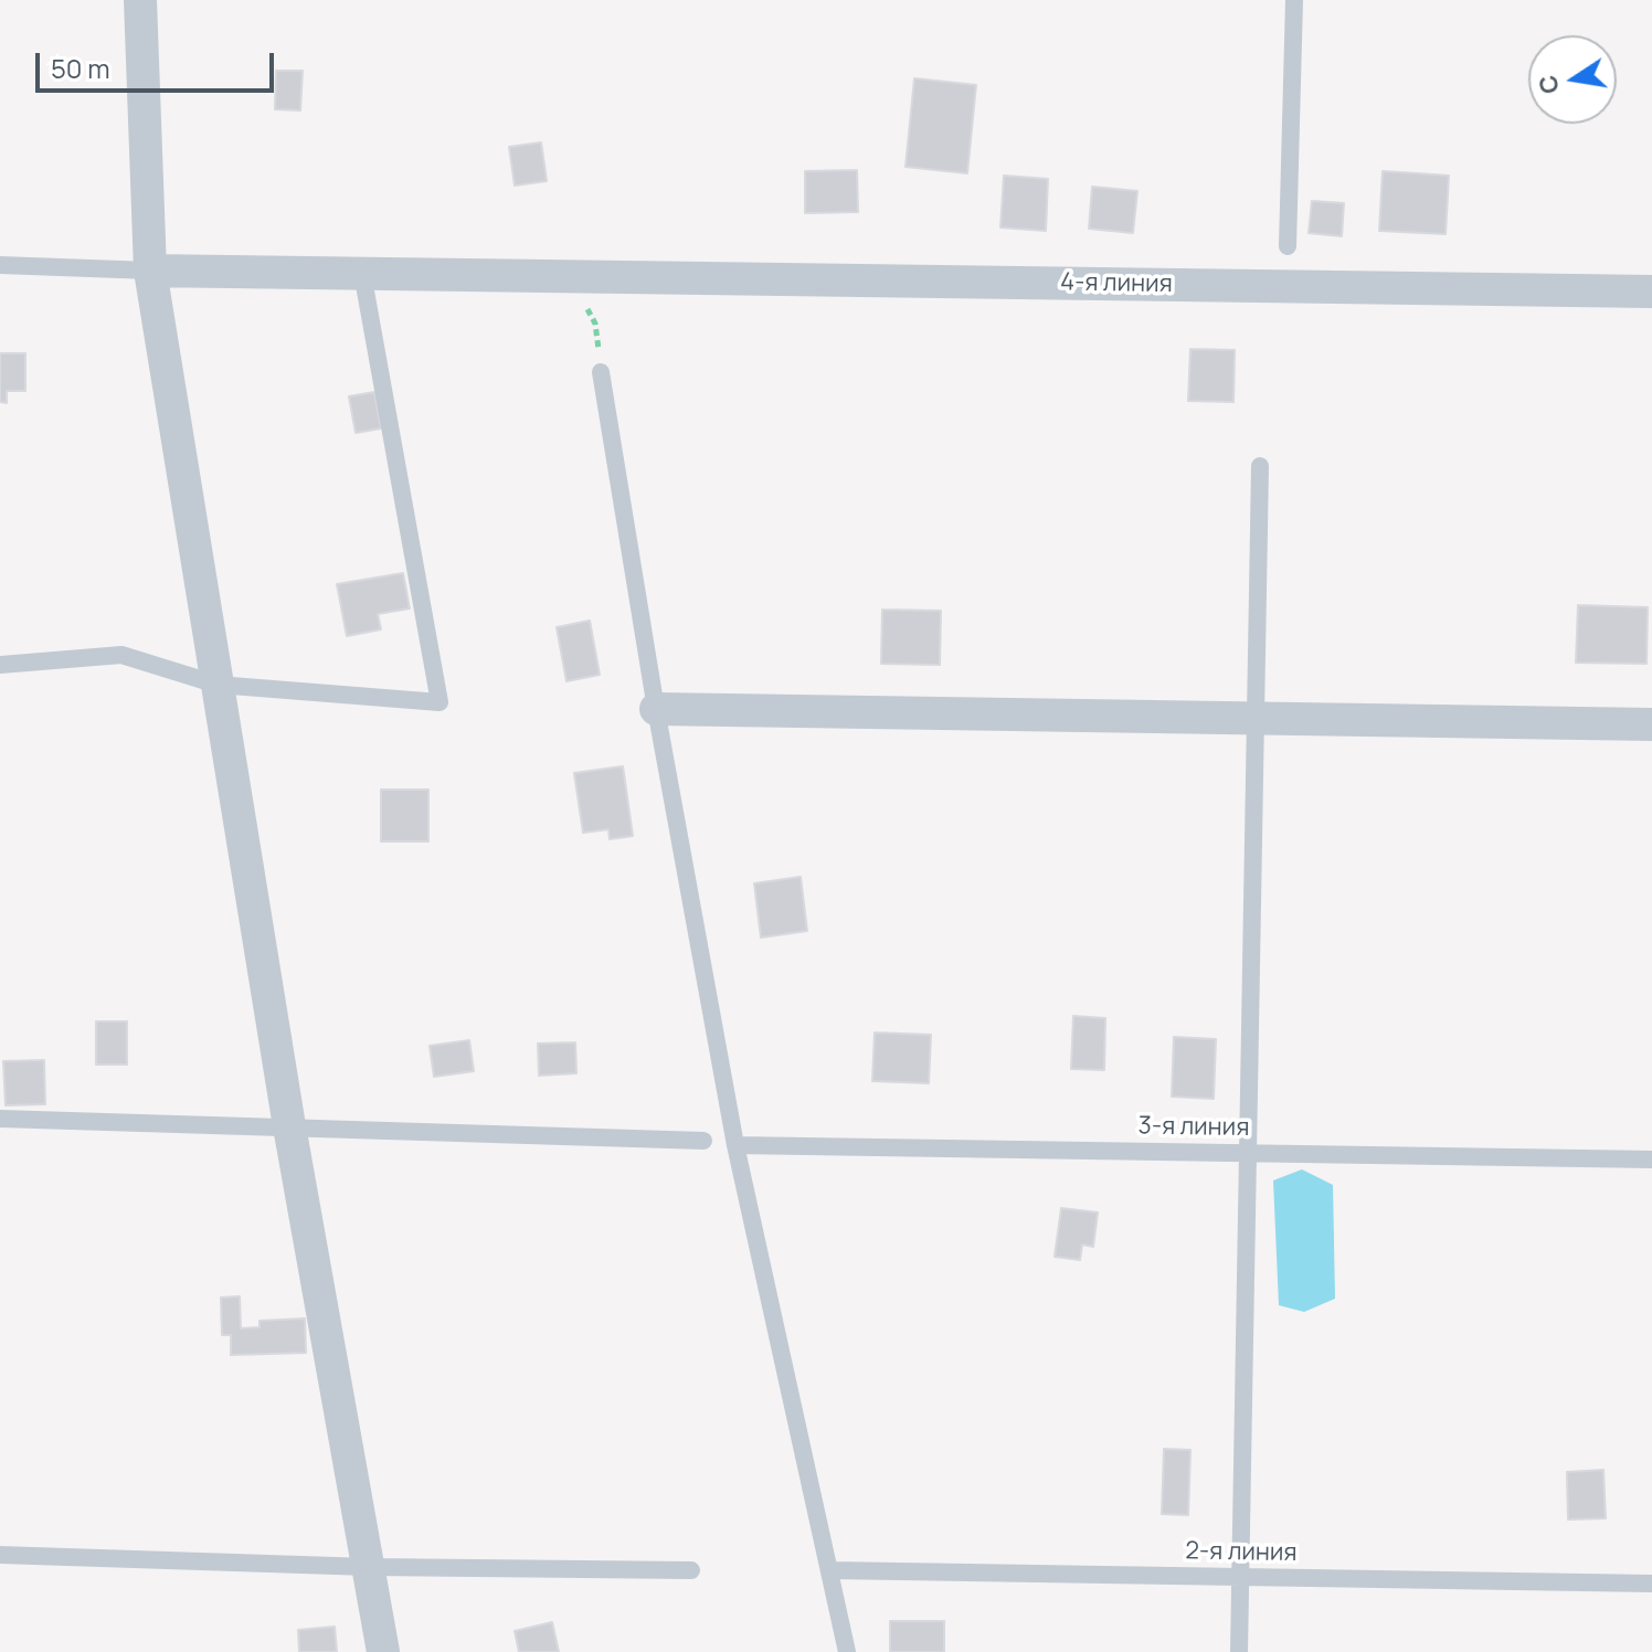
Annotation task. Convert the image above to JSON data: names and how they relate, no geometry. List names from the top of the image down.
{
  "streets": {
    "street": ["4-я линия"],
    "lane": ["3-я линия", "2-я линия"]
  },
  "scale_bar": "50 m",
  "north": "left"
}
